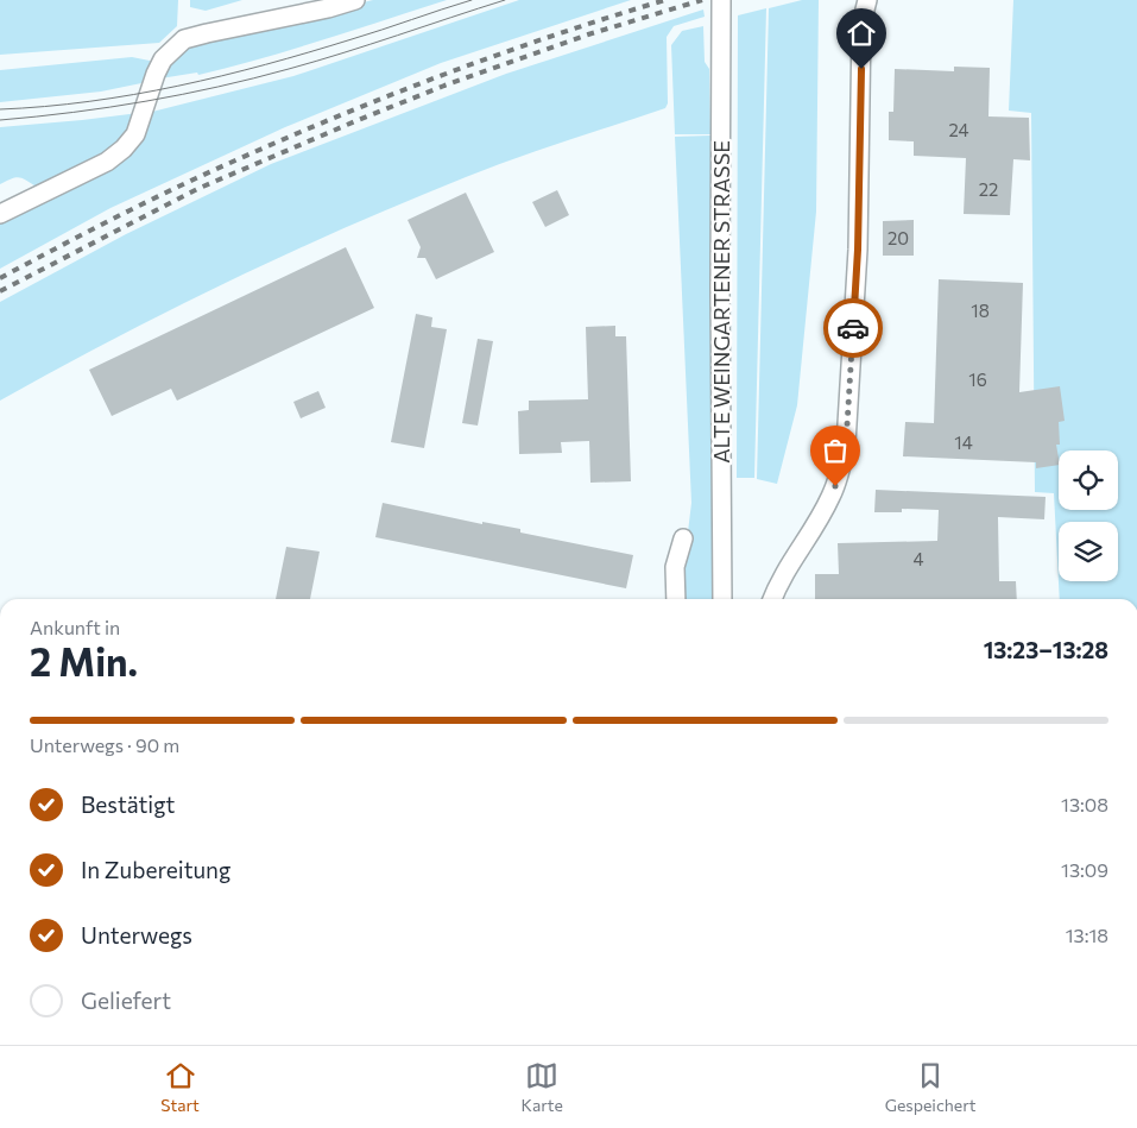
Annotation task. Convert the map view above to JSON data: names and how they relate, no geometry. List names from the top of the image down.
{
  "streets": {
    "street": ["ALTE WEINGARTENER STRASSE"]
  },
  "house_numbers": [
    "24",
    "22",
    "20",
    "18",
    "16",
    "14",
    "4"
  ],
  "page": {
    "heading": ["2 Min.", "Ankunft in", "13:23–13:28"],
    "bar": "Unterwegs · 90 m",
    "list": [
      ["Bestätigt", "13:08"],
      ["In Zubereitung", "13:09"],
      ["Unterwegs", "13:18"],
      "Geliefert"
    ],
    "tabs": ["Start", "Karte", "Gespeichert"]
  }
}
